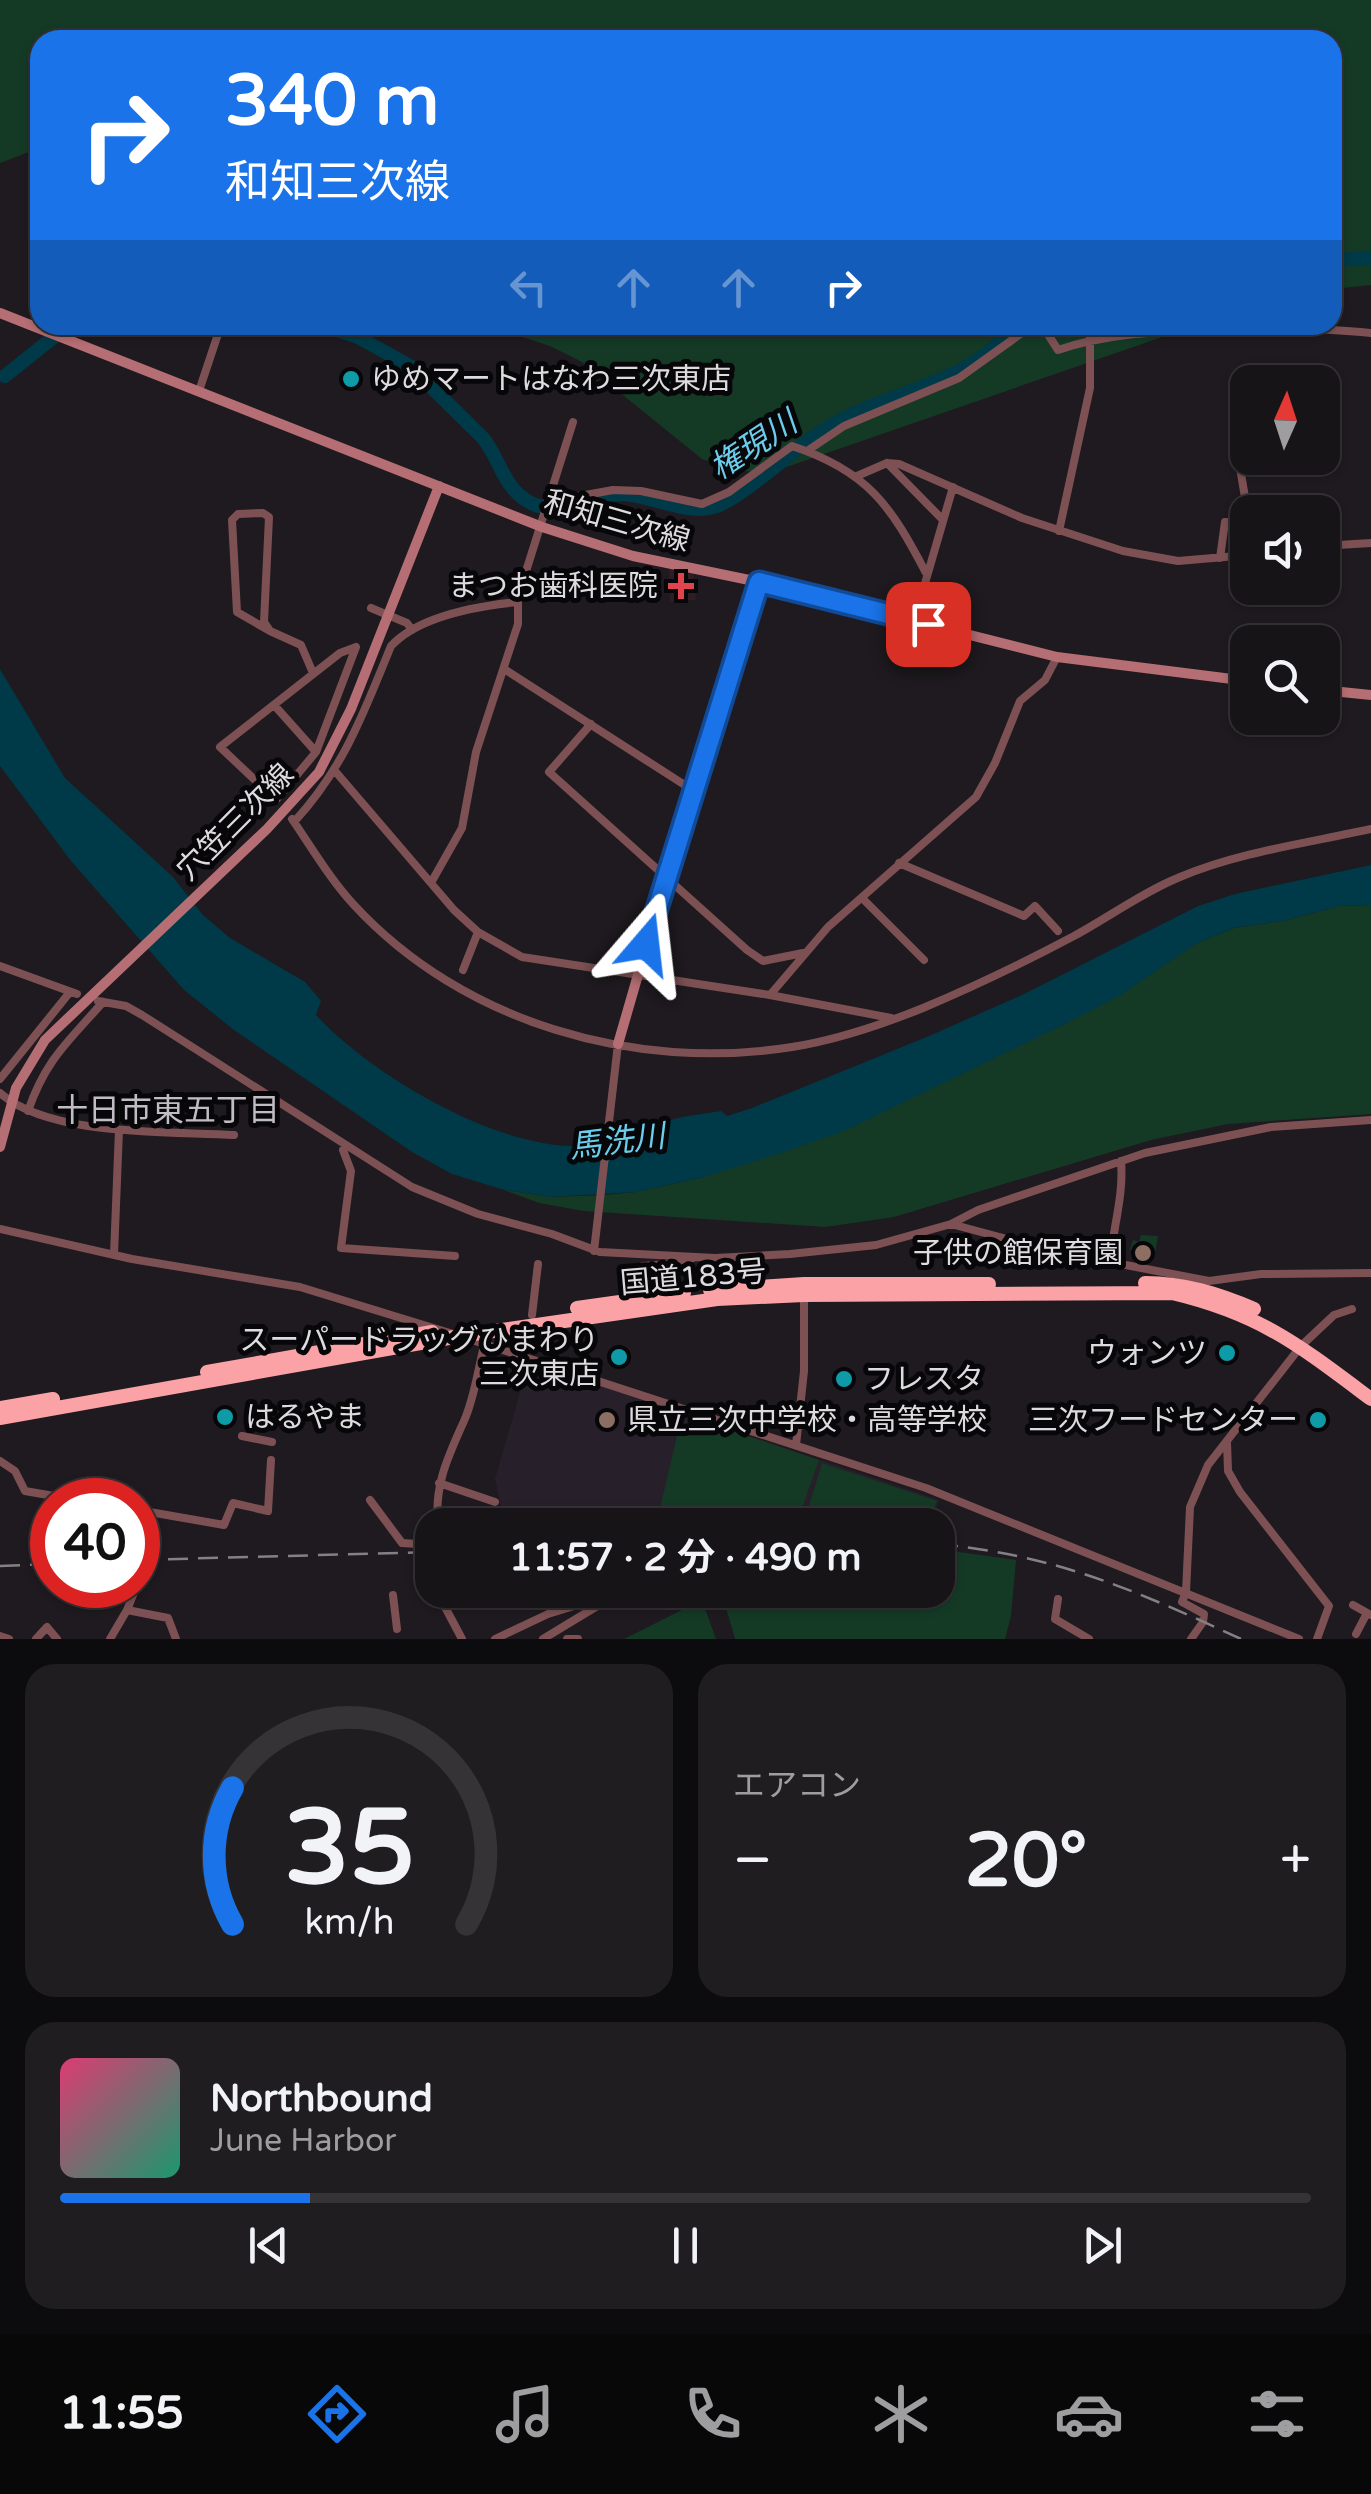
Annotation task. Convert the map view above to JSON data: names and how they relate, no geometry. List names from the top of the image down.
{
  "streets": {
    "highway": ["国道183号"],
    "main road": ["和知三次線", "穴笠三次線"]
  },
  "crossings": [
    ["和知三次線", "穴笠三次線"]
  ],
  "districts": ["十日市東五丁目"],
  "water": ["権現川", "馬洗川"],
  "places": {
    "other": [
      "ゆめマートはなわ三次東店",
      "子供の館保育園",
      "ウォンツ",
      "スーパードラッグひまわり 三次東店",
      "フレスタ",
      "はるやま",
      "県立三次中学校・高等学校",
      "三次フードセンター"
    ],
    "health": ["まつお歯科医院"]
  },
  "north": "top",
  "page": {
    "turn": ["340 m", "和知三次線"],
    "limit": "40",
    "trip": "11:57 · 2 分 · 490 m",
    "tile": "エアコン",
    "heat": ["−", "20°", "+"],
    "song": ["Northbound", "June Harbor"],
    "tabs": "11:55",
    "gauge": ["35", "km/h"]
  }
}
